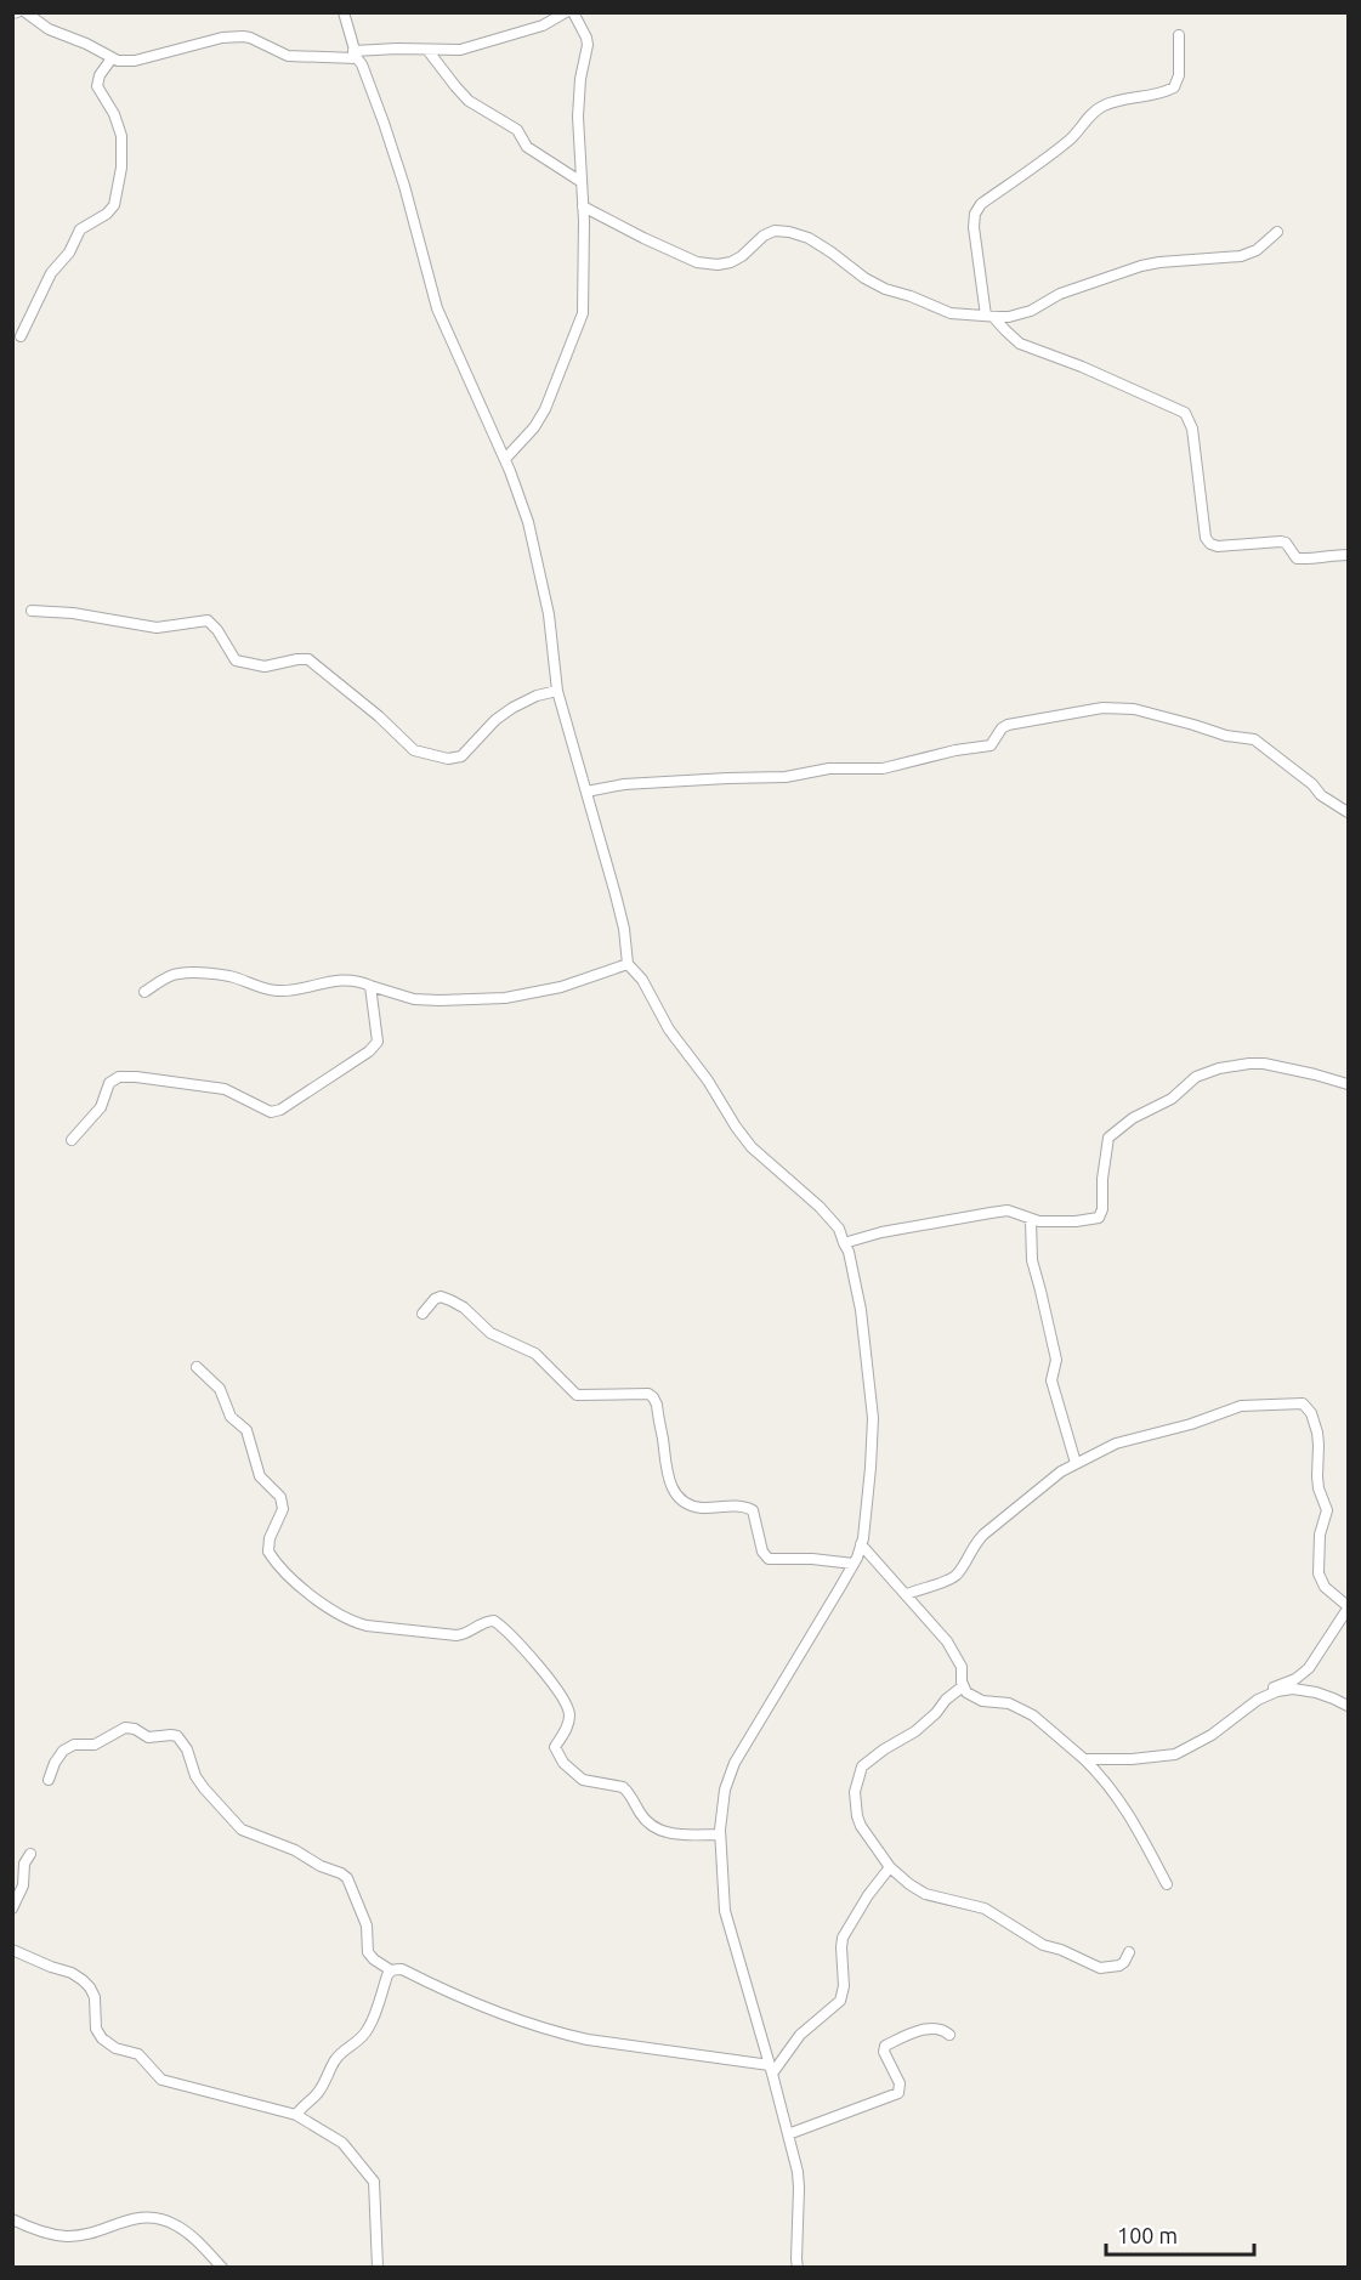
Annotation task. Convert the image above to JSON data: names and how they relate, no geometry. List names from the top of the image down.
{
  "scale_bar": "100 m"
}
